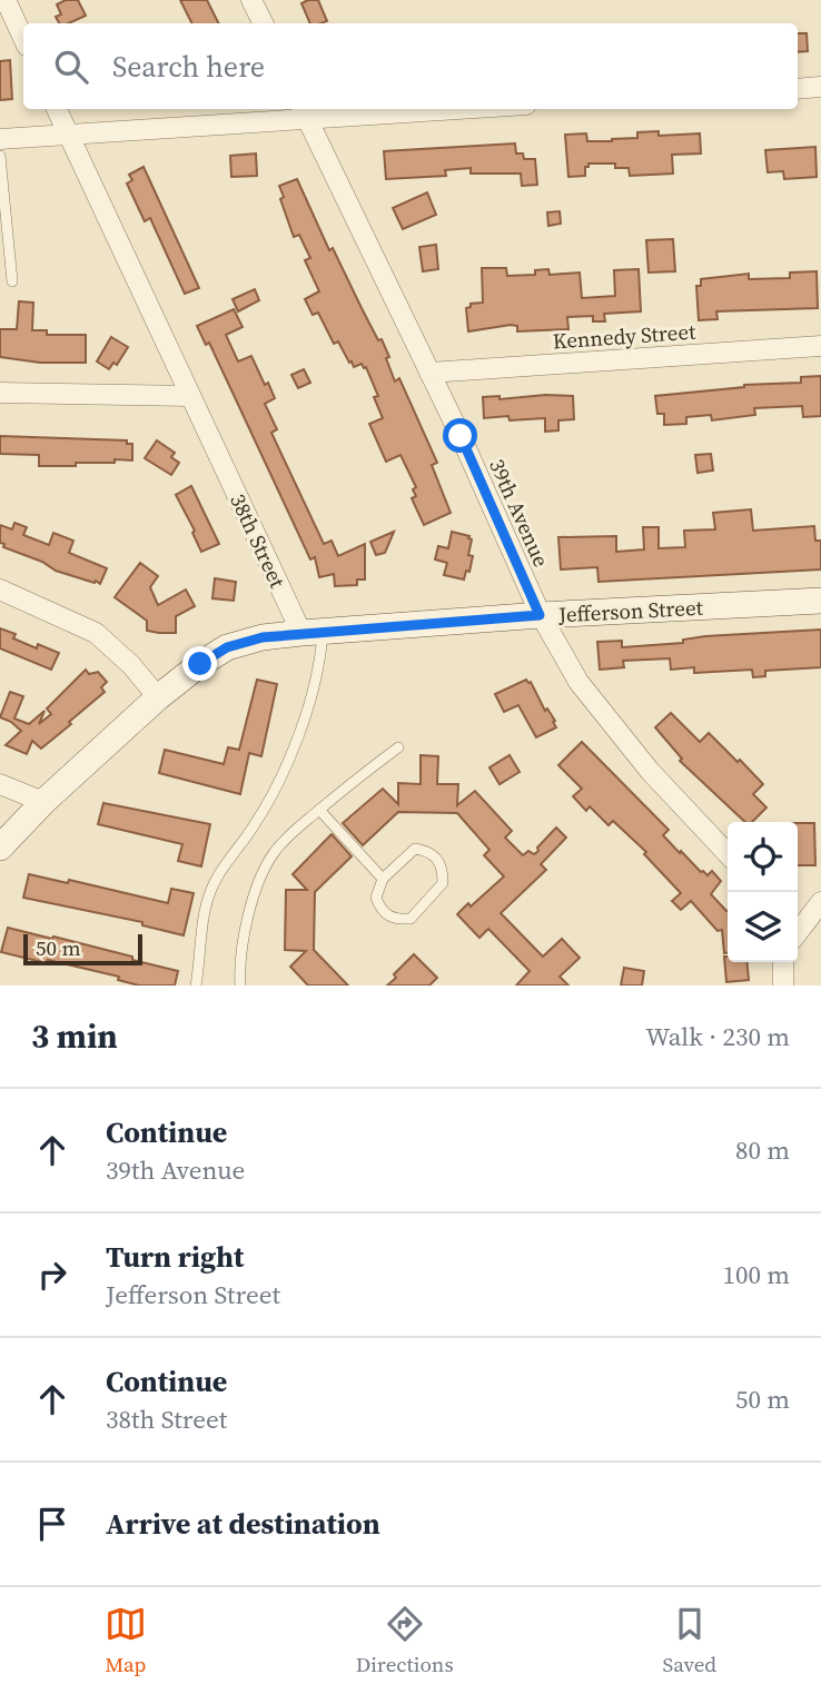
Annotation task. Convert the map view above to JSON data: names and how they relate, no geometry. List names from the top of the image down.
{
  "streets": {
    "street": [
      "Kennedy Street",
      "39th Avenue",
      "38th Street",
      "Jefferson Street"
    ]
  },
  "crossings": [
    ["Kennedy Street", "39th Avenue"],
    ["39th Avenue", "Jefferson Street"],
    ["38th Street", "Jefferson Street"]
  ],
  "scale_bar": "50 m",
  "page": {
    "search": "Search here",
    "scale": "50 m",
    "heading": ["3 min", "Walk · 230 m"],
    "list": [
      ["Continue", "39th Avenue", "80 m"],
      ["Turn right", "Jefferson Street", "100 m"],
      ["Continue", "38th Street", "50 m"],
      "Arrive at destination"
    ],
    "nav": ["Map", "Directions", "Saved"]
  }
}
